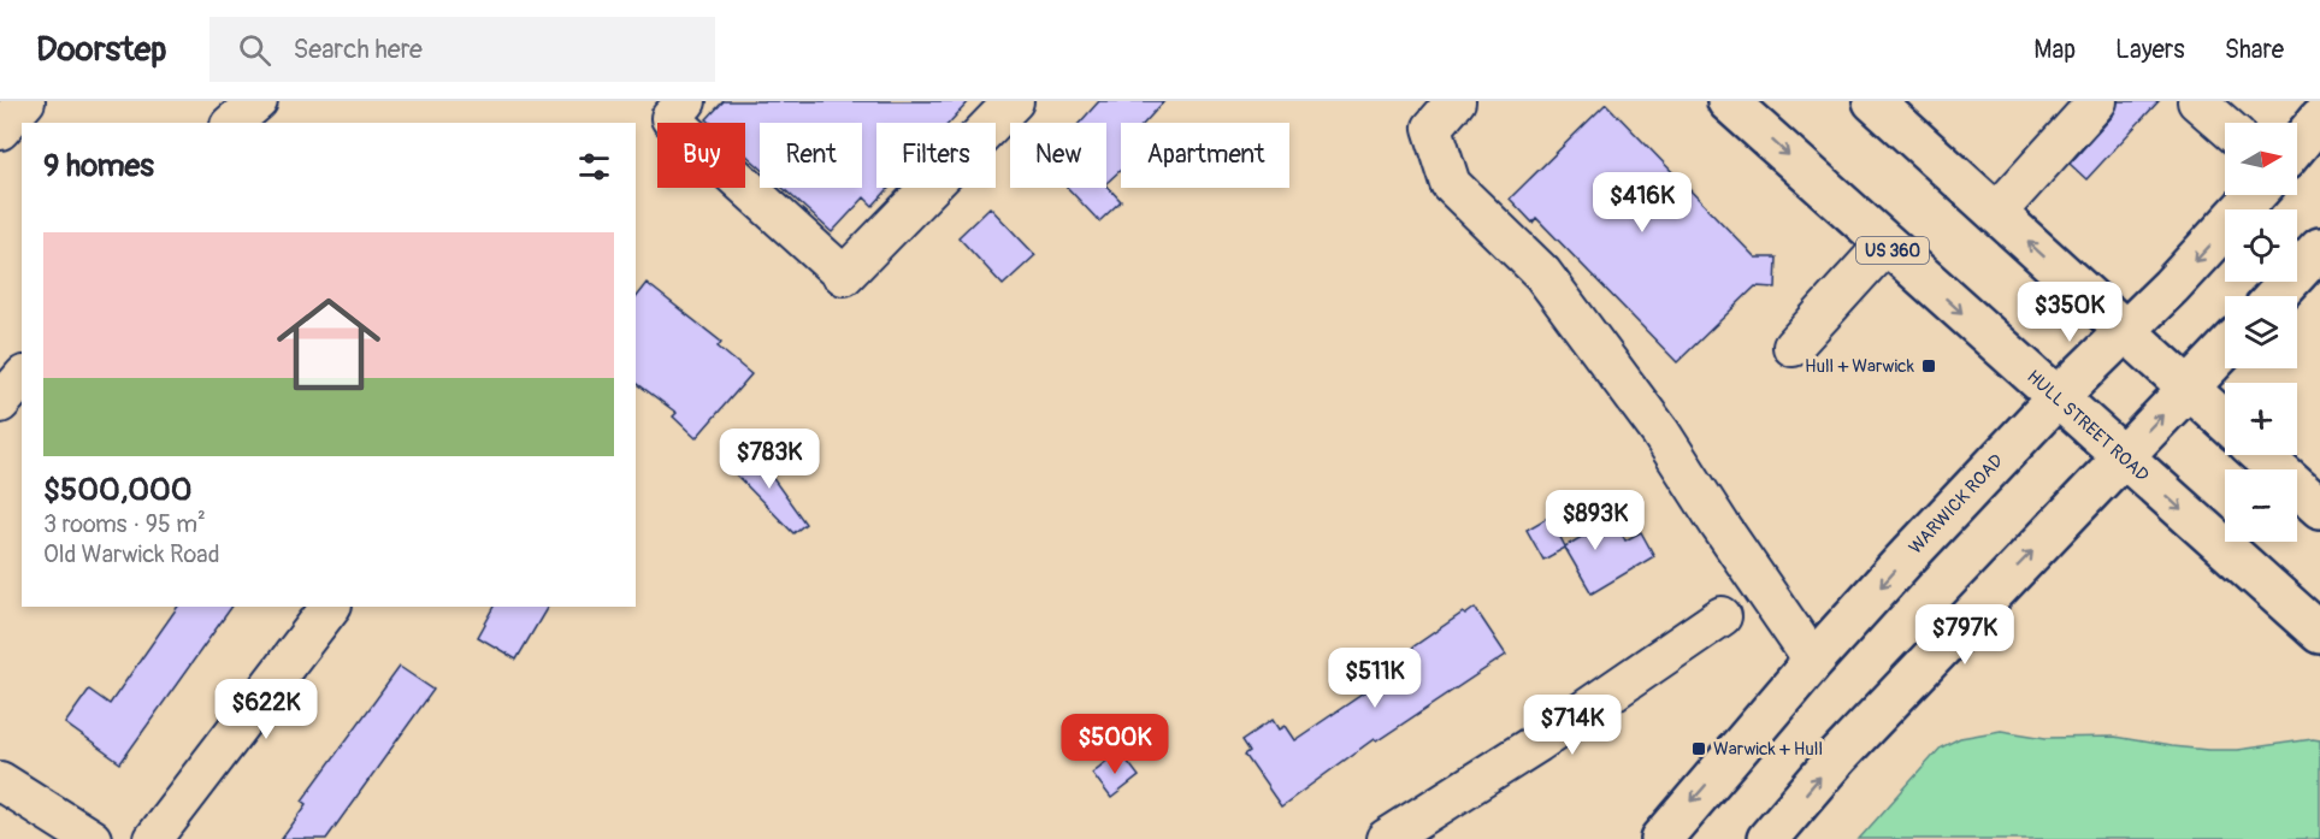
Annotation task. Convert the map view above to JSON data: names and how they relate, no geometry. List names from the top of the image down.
{
  "streets": {
    "main road": ["US 360", "HULL STREET ROAD", "WARWICK ROAD"]
  },
  "crossings": [
    ["HULL STREET ROAD", "WARWICK ROAD"]
  ],
  "places": {
    "transit": ["Hull + Warwick", "Warwick + Hull"]
  },
  "north": "right",
  "page": {
    "header": "Doorstep",
    "search": "Search here",
    "nav": ["Map", "Layers", "Share"],
    "map_buttons": ["+", "−"],
    "chip": [
      "Buy",
      "Rent",
      "Filters",
      "New",
      "Apartment"
    ],
    "heading": "9 homes",
    "price": [
      "$416K",
      "$350K",
      "$783K",
      "$893K",
      "$797K",
      "$511K",
      "$622K",
      "$714K",
      "$500K"
    ],
    "list": [
      {
        "name": "$500,000",
        "note": "3 rooms · 95 m² · Old Warwick Road"
      }
    ]
  }
}
